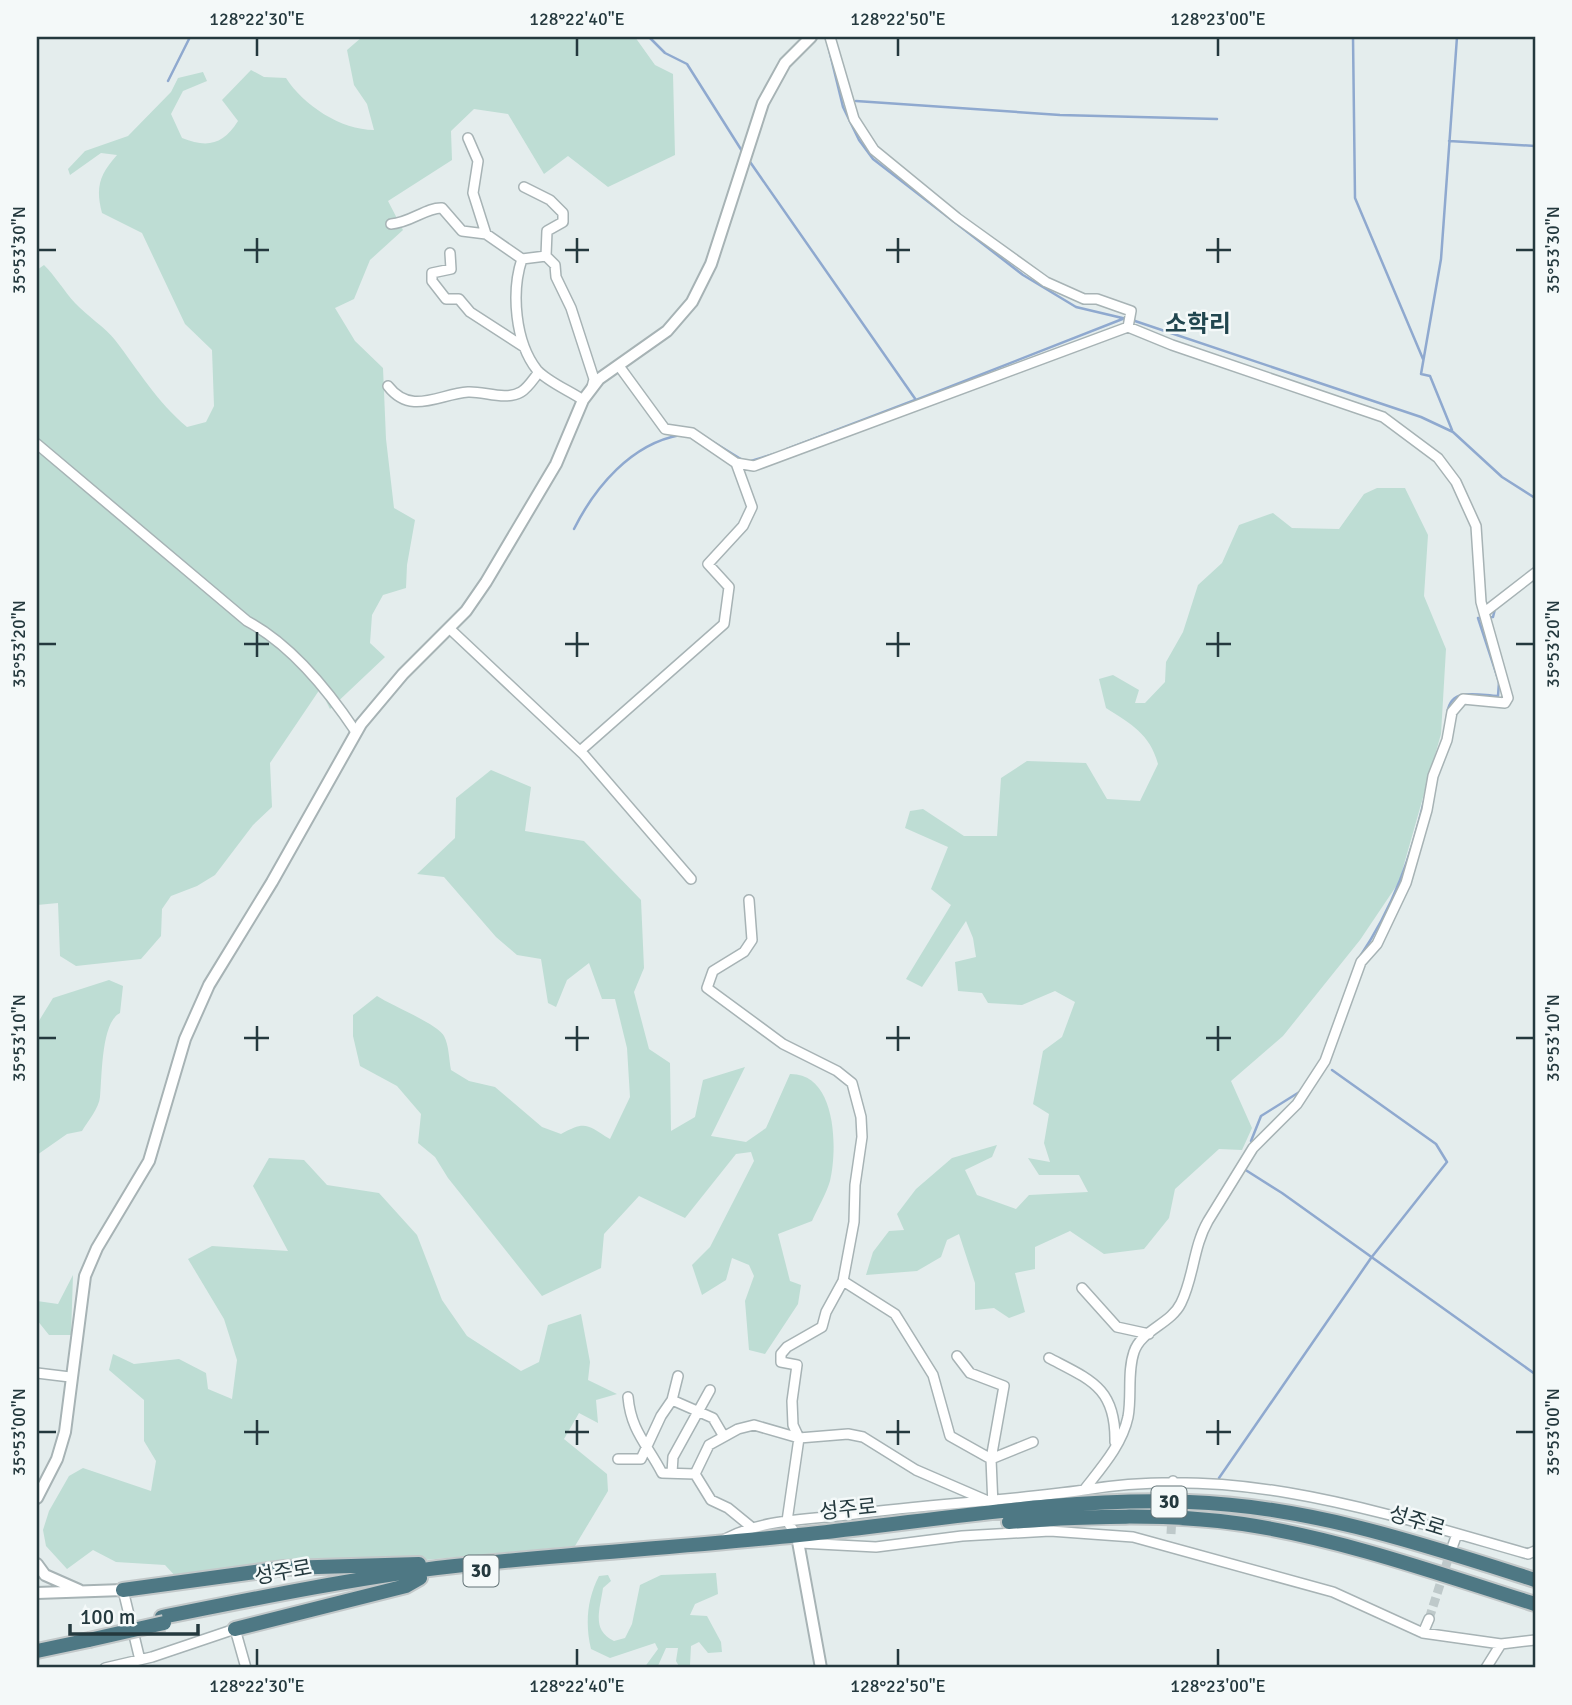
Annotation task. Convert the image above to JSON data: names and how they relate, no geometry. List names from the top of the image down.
{
  "streets": {
    "highway": ["30", "성주로"]
  },
  "crossings": [
    ["30", "성주로"]
  ],
  "districts": ["소학리"],
  "scale_bar": "100 m",
  "coordinates": [
    "128°22'30\"E",
    "128°22'40\"E",
    "128°22'50\"E",
    "128°23'00\"E",
    "35°53'30\"N",
    "35°53'20\"N",
    "35°53'10\"N",
    "35°53'00\"N"
  ]
}
